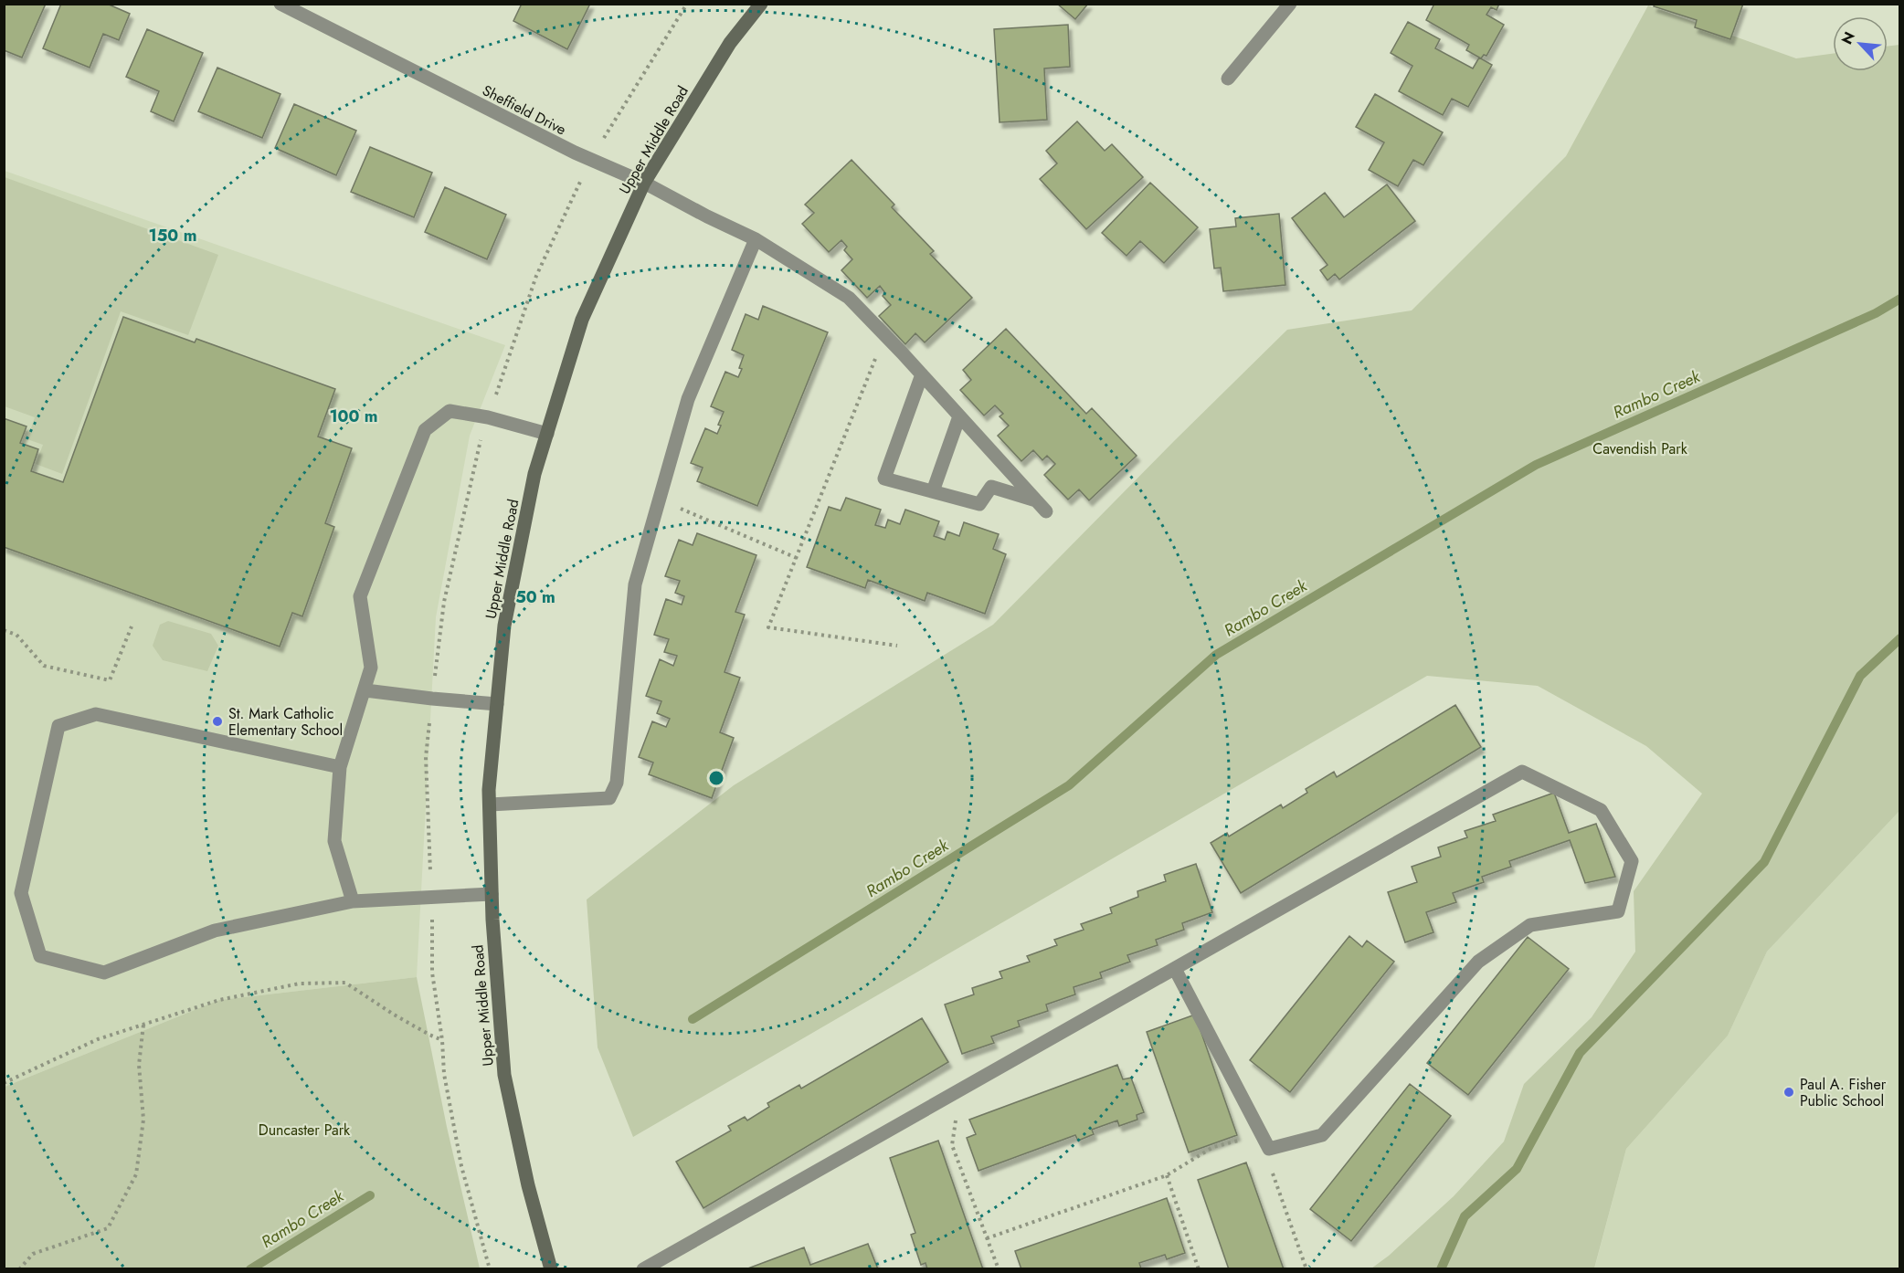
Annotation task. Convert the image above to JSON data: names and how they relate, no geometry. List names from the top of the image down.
{
  "streets": {
    "main road": ["Upper Middle Road"],
    "street": ["Sheffield Drive"]
  },
  "crossings": [
    ["Sheffield Drive", "Upper Middle Road"]
  ],
  "water": ["Rambo Creek"],
  "parks": ["Cavendish Park", "Duncaster Park"],
  "places": ["St. Mark Catholic Elementary School", "Paul A. Fisher Public School"],
  "north": "top left",
  "rings": ["150 m", "100 m", "50 m"]
}
